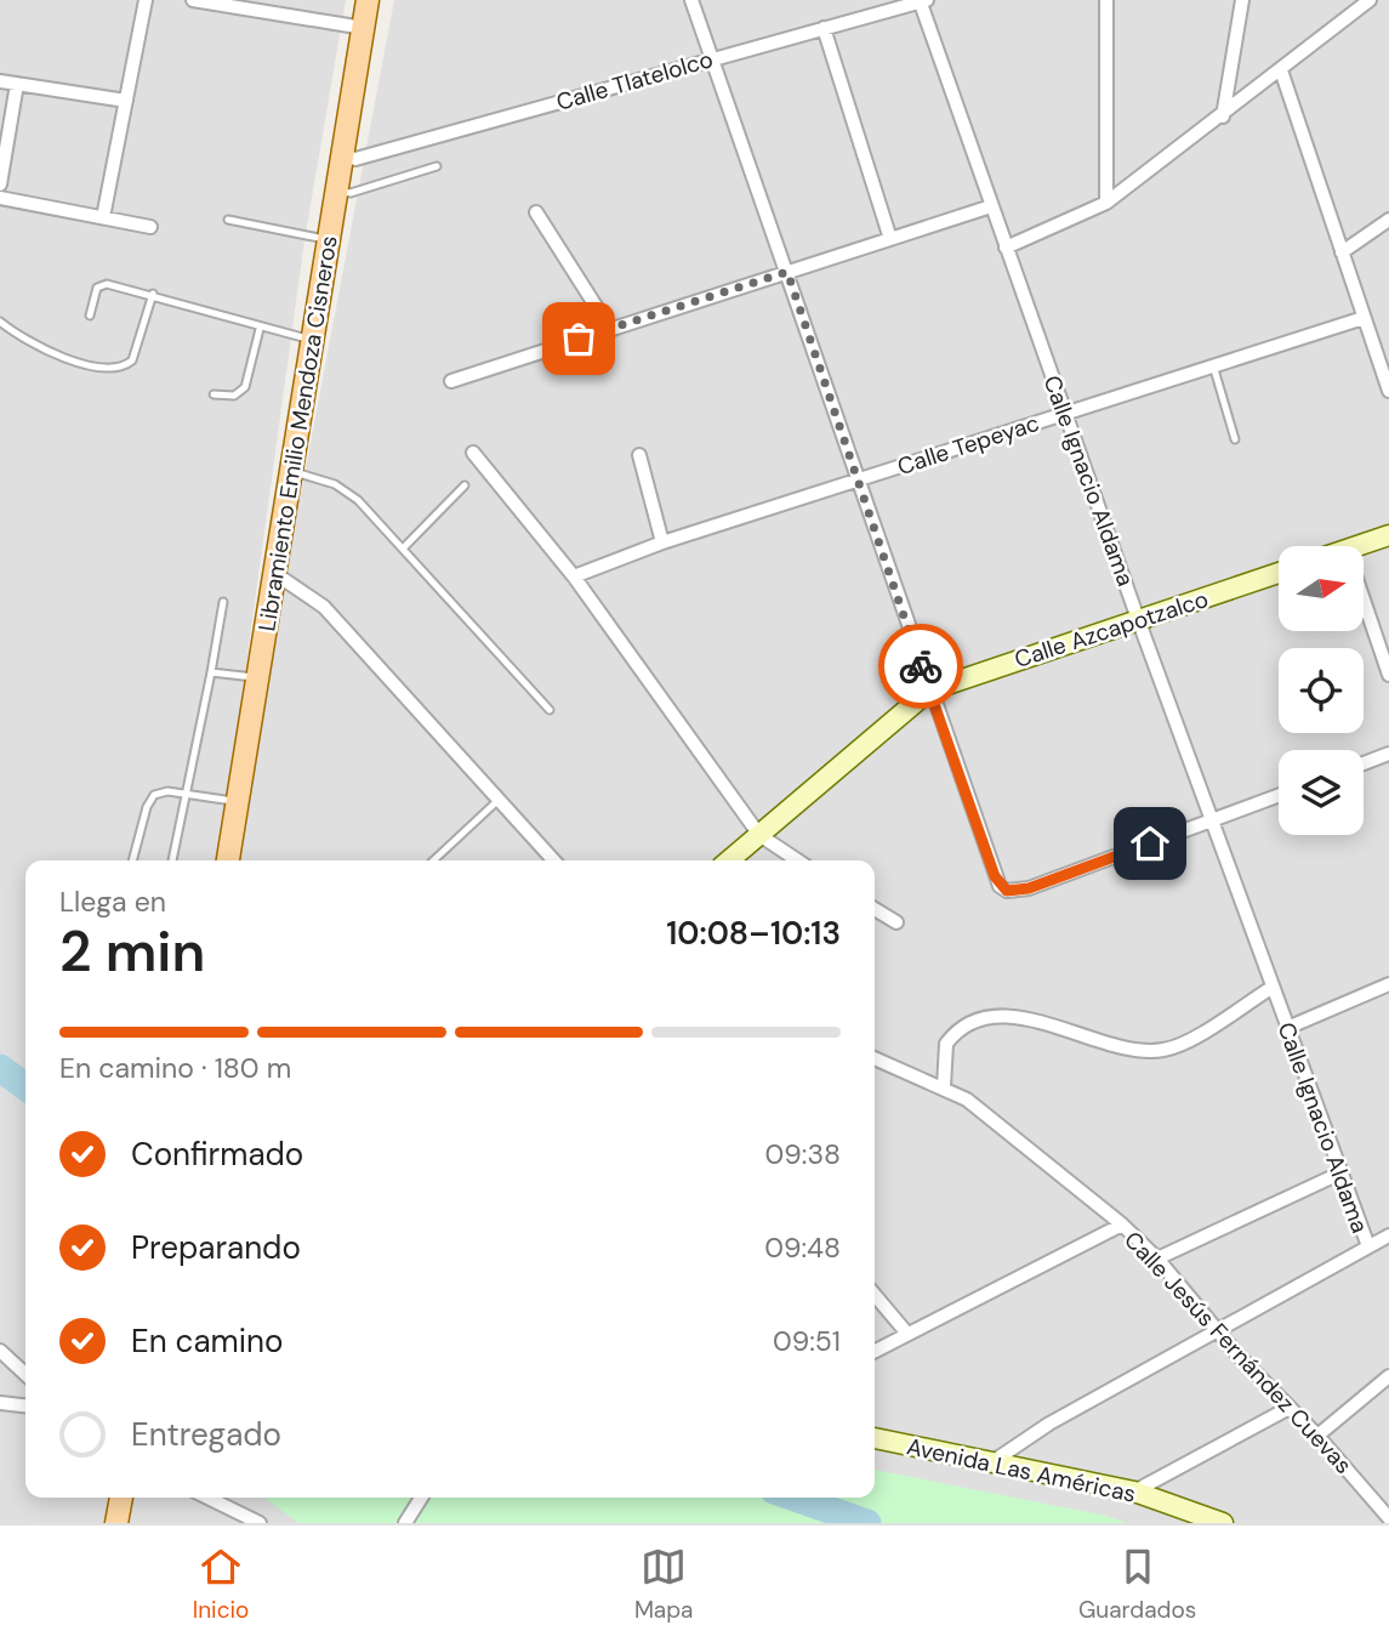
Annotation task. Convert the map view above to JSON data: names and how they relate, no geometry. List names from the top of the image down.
{
  "streets": {
    "main road": ["Libramiento Emilio Mendoza Cisneros"],
    "street": [
      "Calle Tlatelolco",
      "Calle Tepeyac",
      "Calle Ignacio Aldama",
      "Calle Azcapotzalco",
      "Calle Jesús Fernández Cuevas",
      "Avenida Las Américas"
    ]
  },
  "crossings": [
    ["Calle Tlatelolco", "Libramiento Emilio Mendoza Cisneros"],
    ["Calle Tlatelolco", "Calle Ignacio Aldama"],
    ["Calle Tepeyac", "Calle Ignacio Aldama"],
    ["Calle Ignacio Aldama", "Calle Azcapotzalco"]
  ],
  "north": "right",
  "page": {
    "heading": ["2 min", "Llega en", "10:08–10:13"],
    "bar": "En camino · 180 m",
    "list": [
      ["Confirmado", "09:38"],
      ["Preparando", "09:48"],
      ["En camino", "09:51"],
      "Entregado"
    ],
    "tabs": ["Inicio", "Mapa", "Guardados"]
  }
}
